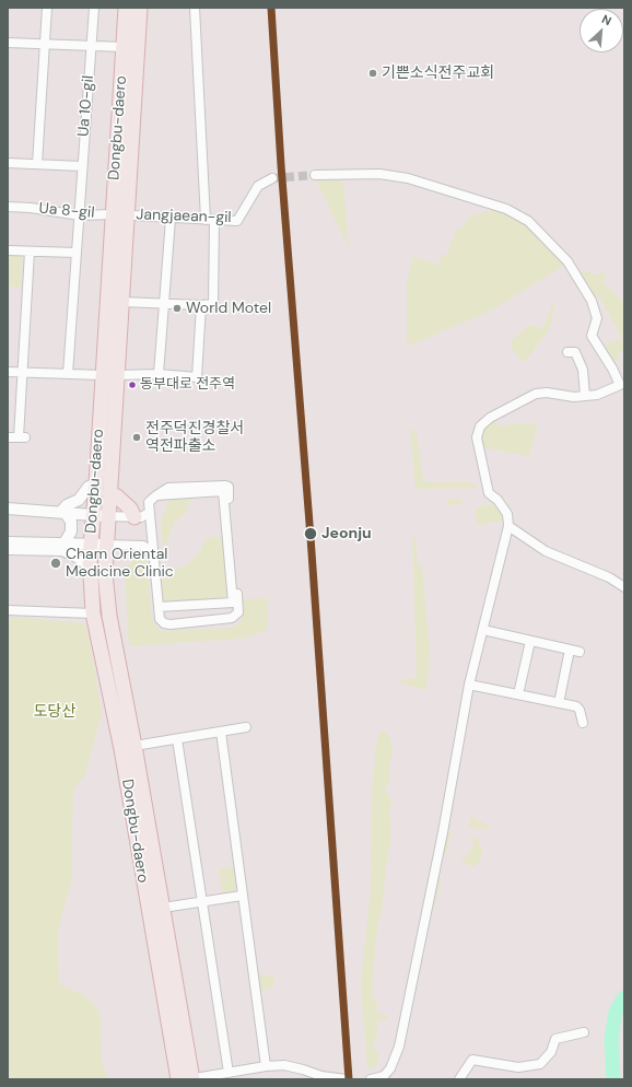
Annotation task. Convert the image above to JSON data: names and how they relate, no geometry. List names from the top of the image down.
{
  "streets": {
    "main road": ["Dongbu-daero"],
    "street": ["Ua 10-gil", "Ua 8-gil", "Jangjaean-gil"]
  },
  "crossings": [
    ["Ua 10-gil", "Ua 8-gil"],
    ["Dongbu-daero", "Ua 8-gil"],
    ["Dongbu-daero", "Jangjaean-gil"],
    ["Ua 8-gil", "Jangjaean-gil"]
  ],
  "parks": ["도당산"],
  "places": [
    "기쁜소식전주교회",
    "World Motel",
    "동부대로 전주역",
    "전주덕진경찰서 역전파출소",
    "Jeonju",
    "Cham Oriental Medicine Clinic"
  ],
  "north": "top right"
}
